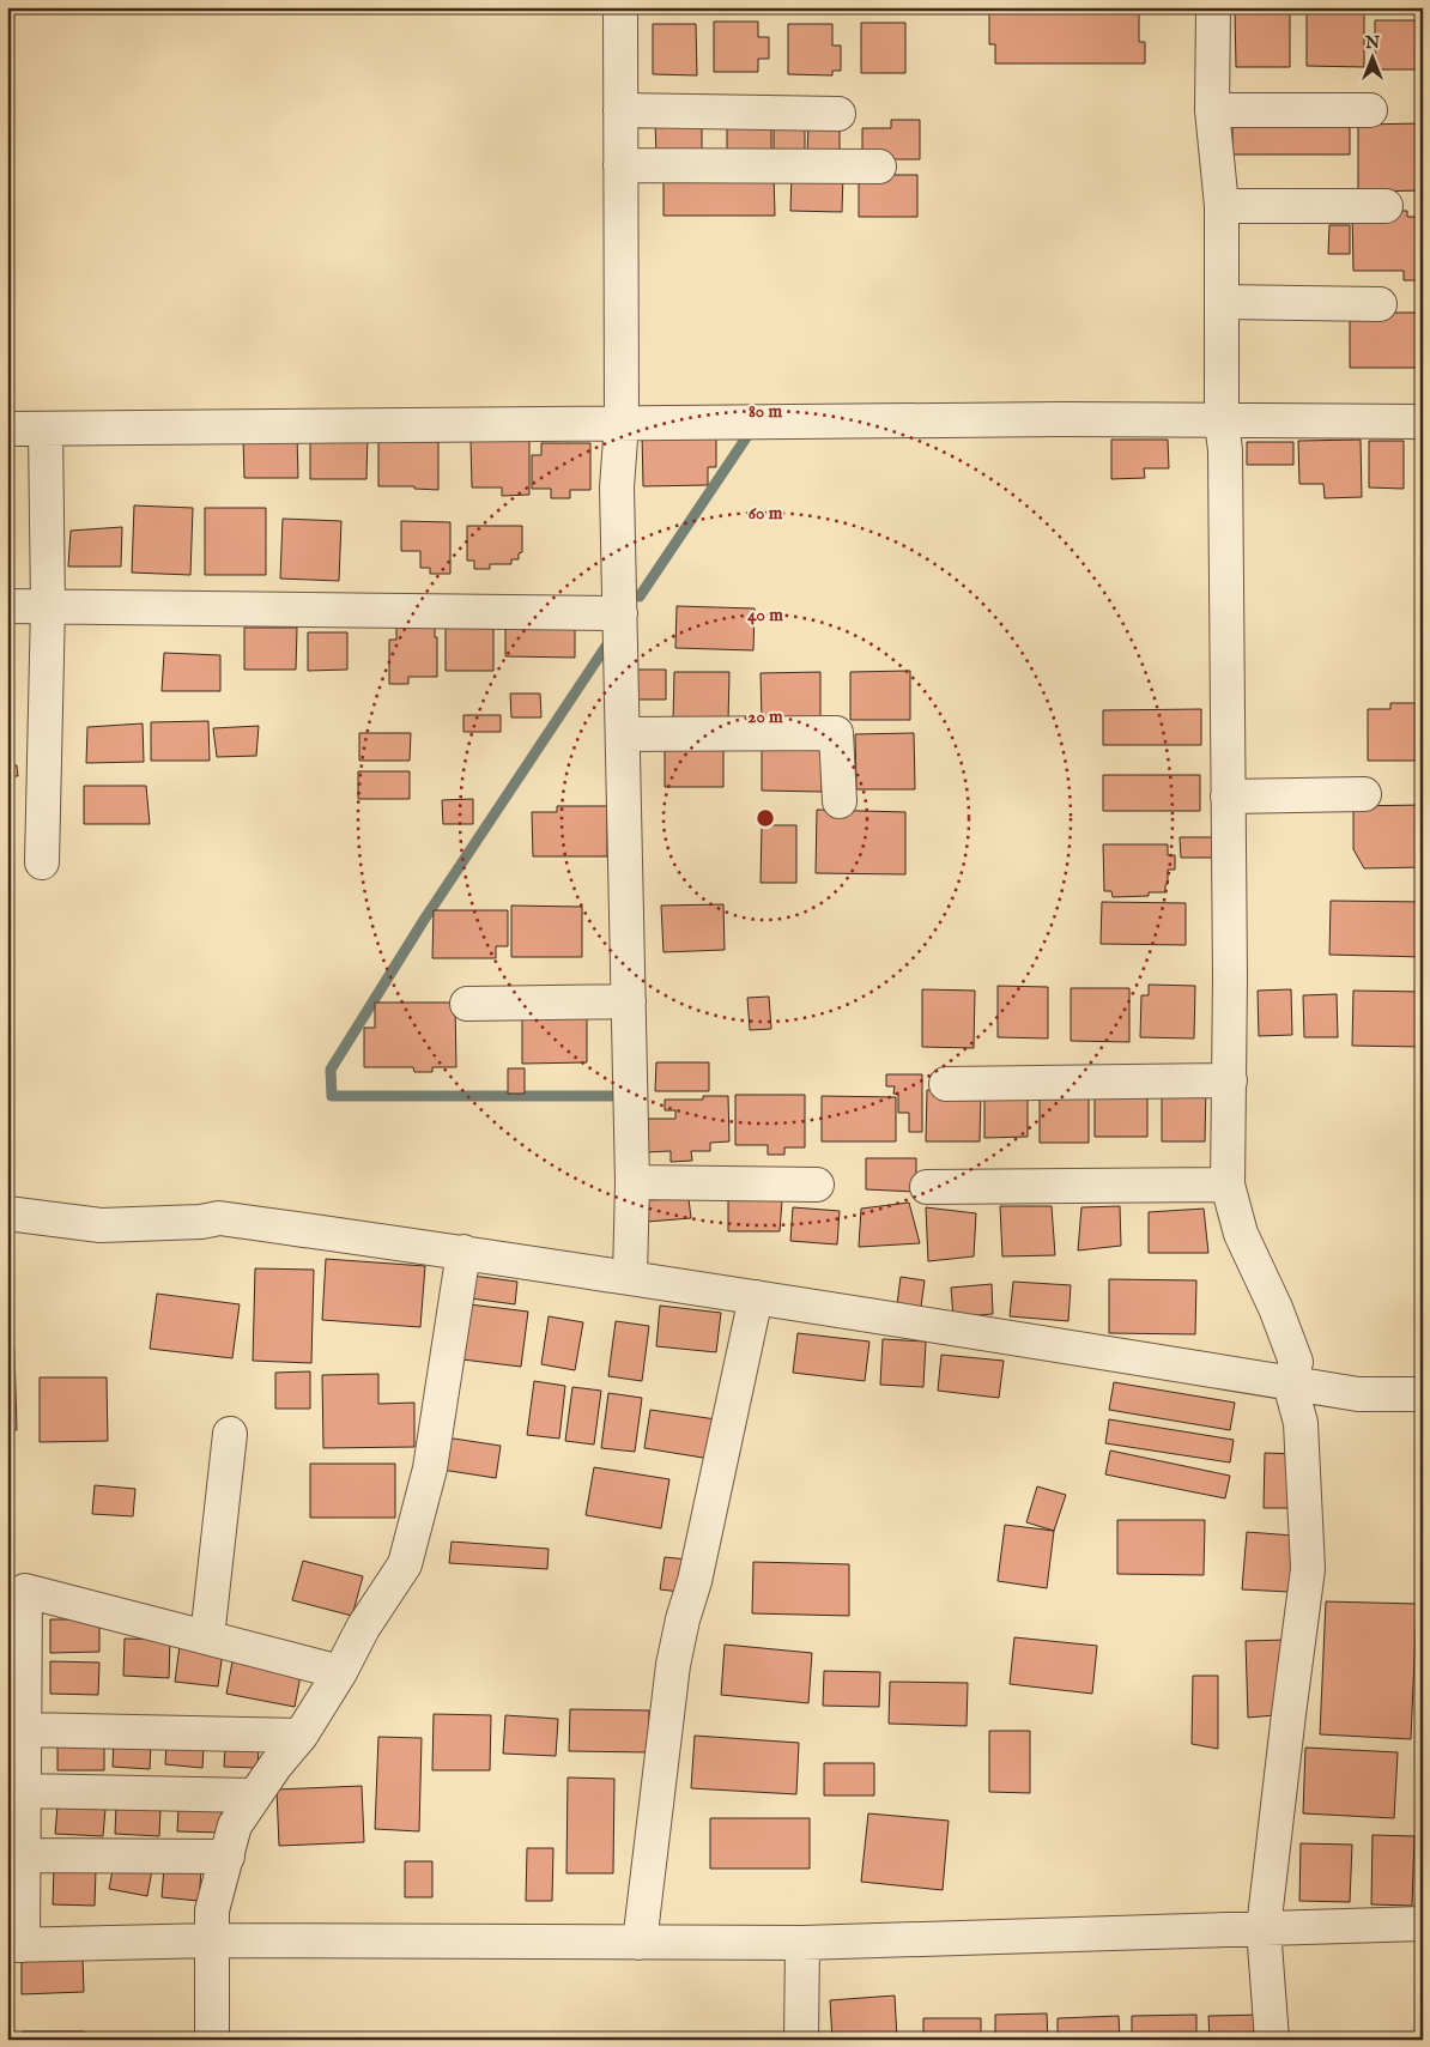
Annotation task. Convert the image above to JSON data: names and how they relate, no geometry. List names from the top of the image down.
{
  "north": "top",
  "rings": [
    "80 m",
    "60 m",
    "40 m",
    "20 m"
  ]
}
